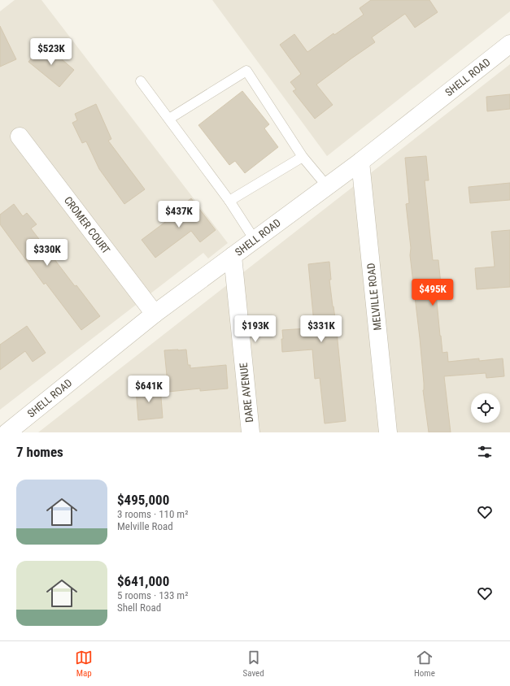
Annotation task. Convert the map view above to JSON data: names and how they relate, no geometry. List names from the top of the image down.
{
  "streets": {
    "street": [
      "SHELL ROAD",
      "CROMER COURT",
      "MELVILLE ROAD",
      "DARE AVENUE"
    ]
  },
  "crossings": [
    ["SHELL ROAD", "CROMER COURT"],
    ["SHELL ROAD", "MELVILLE ROAD"],
    ["SHELL ROAD", "DARE AVENUE"]
  ],
  "page": {
    "price": [
      "$523K",
      "$437K",
      "$330K",
      "$495K",
      "$193K",
      "$331K",
      "$641K"
    ],
    "heading": "7 homes",
    "list": [
      {
        "name": "$495,000",
        "note": "3 rooms · 110 m² · Melville Road"
      },
      {
        "name": "$641,000",
        "note": "5 rooms · 133 m² · Shell Road"
      }
    ],
    "tabs": ["Map", "Saved", "Home"]
  }
}
